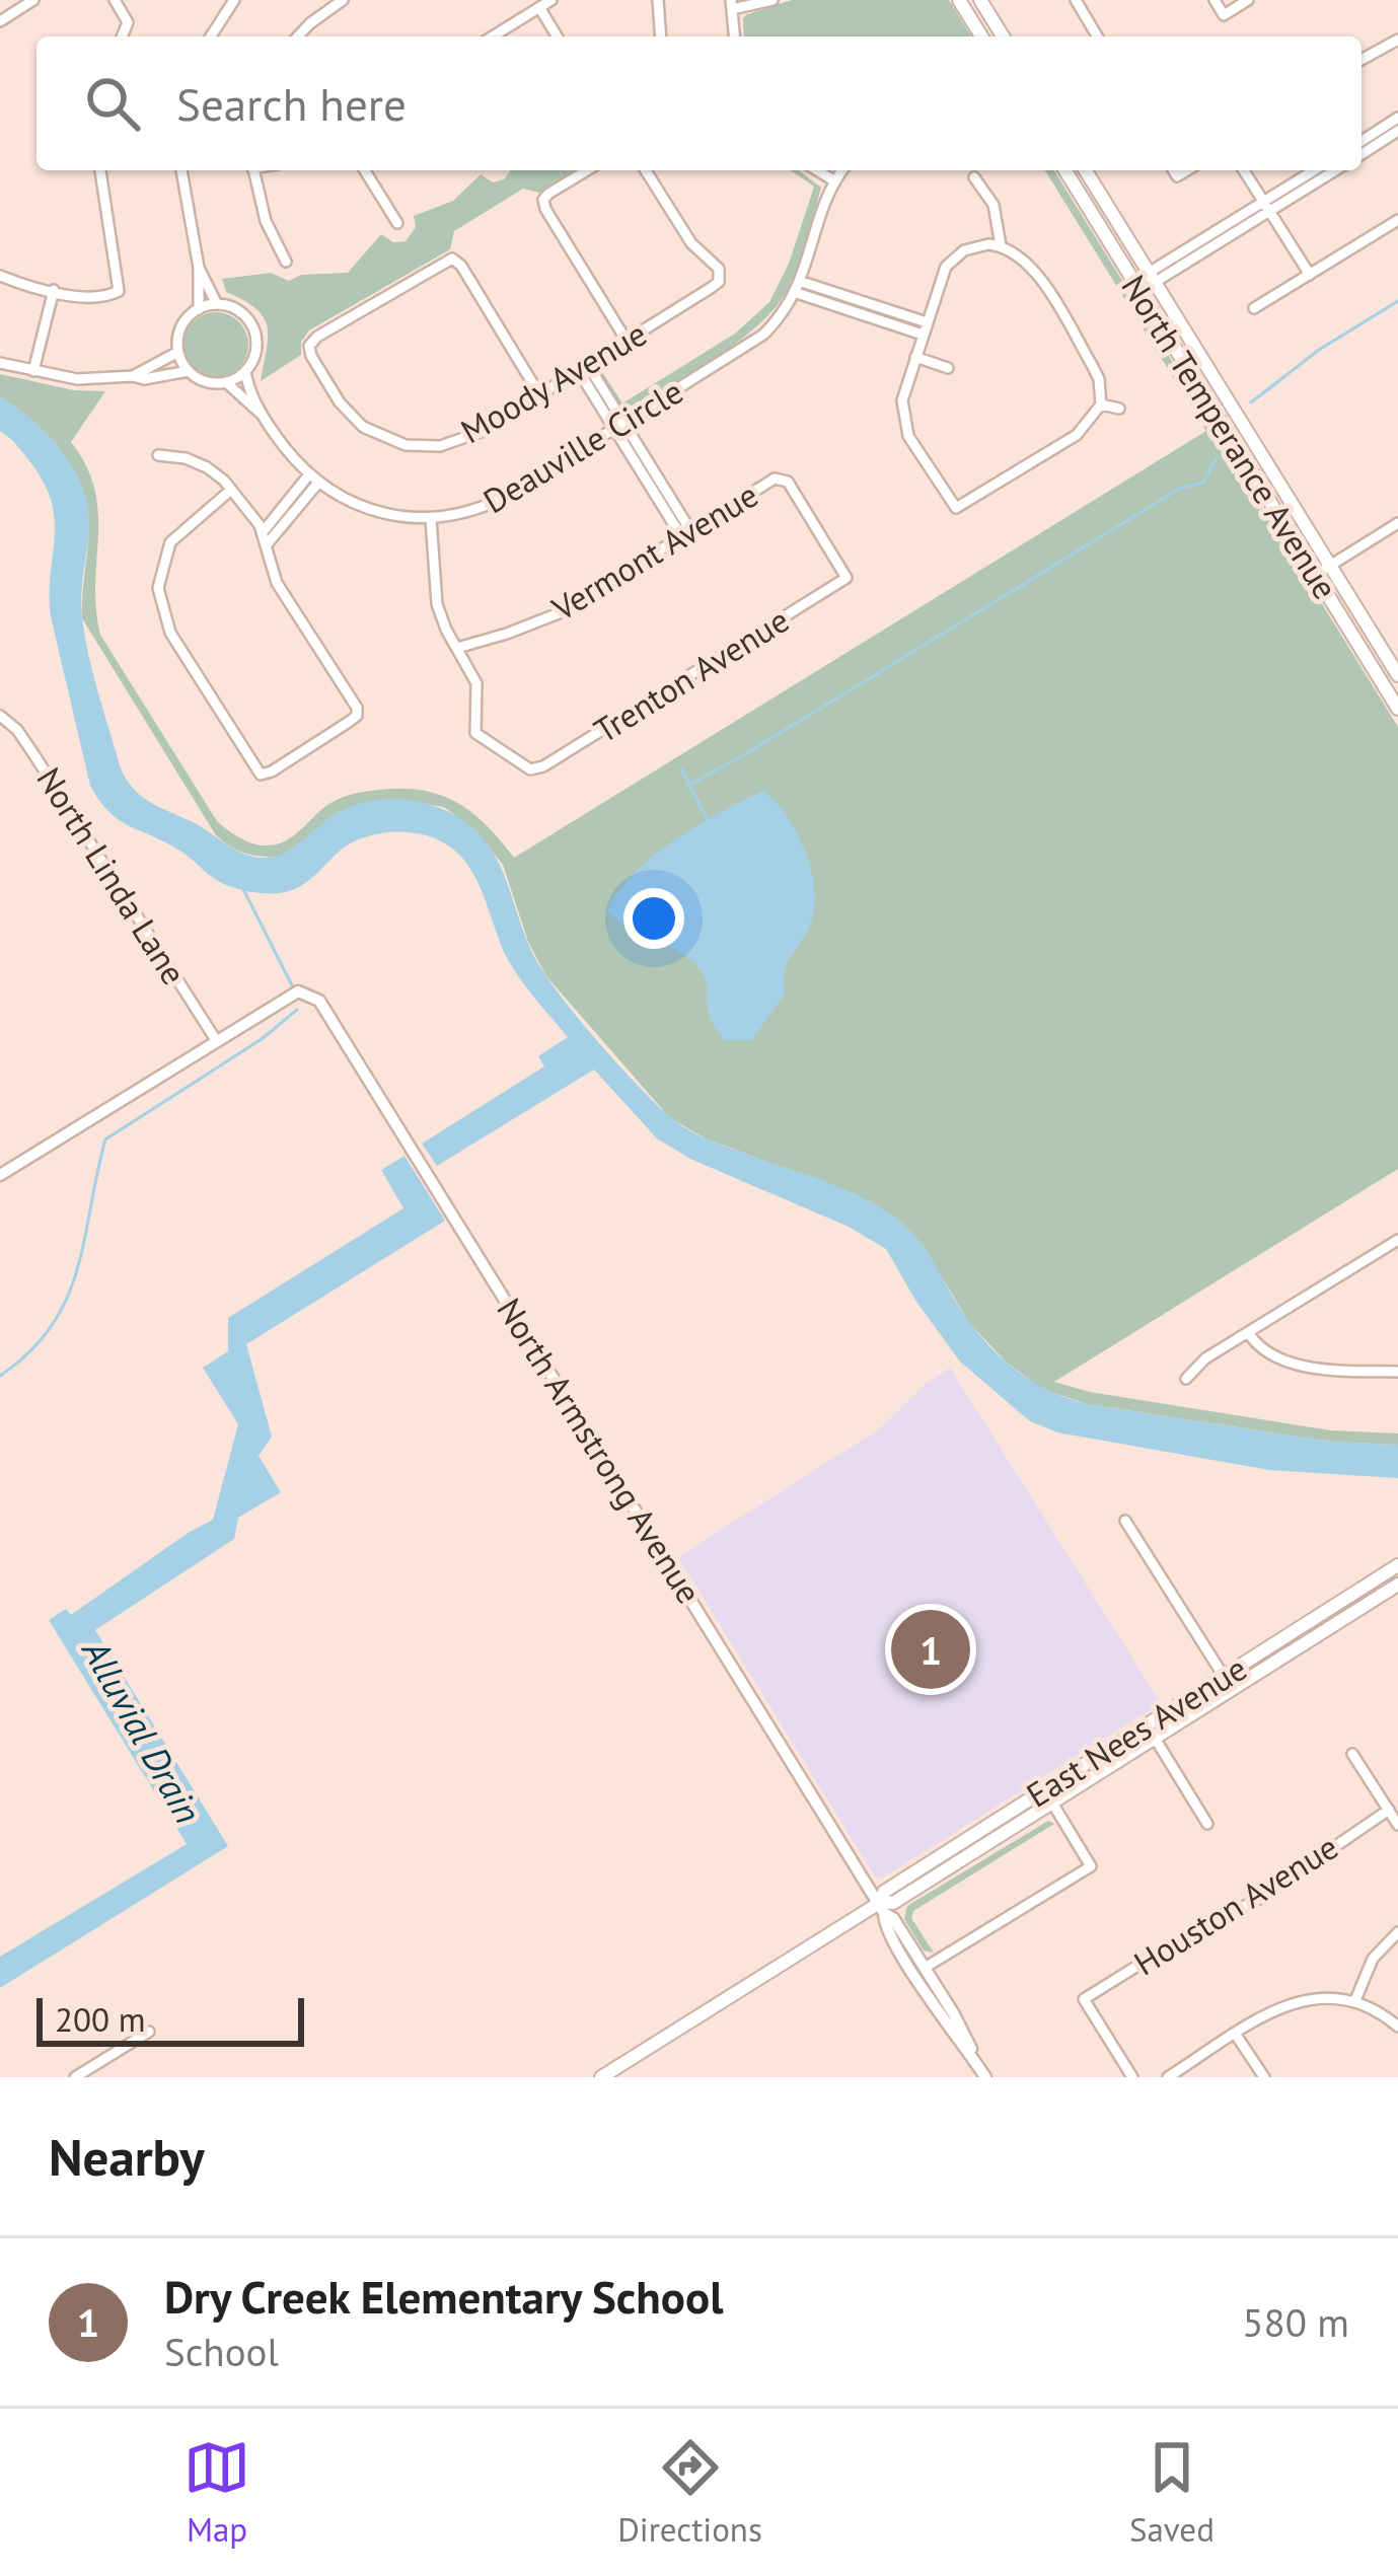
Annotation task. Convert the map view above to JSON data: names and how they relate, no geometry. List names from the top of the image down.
{
  "streets": {
    "main road": ["North Temperance Avenue", "East Nees Avenue"],
    "street": [
      "Moody Avenue",
      "Deauville Circle",
      "Vermont Avenue",
      "Trenton Avenue",
      "North Linda Lane",
      "North Armstrong Avenue",
      "Houston Avenue"
    ]
  },
  "crossings": [
    ["Vermont Avenue", "Trenton Avenue"],
    ["North Linda Lane", "North Armstrong Avenue"],
    ["North Armstrong Avenue", "East Nees Avenue"]
  ],
  "water": ["Alluvial Drain"],
  "scale_bar": "200 m",
  "page": {
    "search": "Search here",
    "pins": "1",
    "scale": "200 m",
    "heading": "Nearby",
    "list": [
      {
        "mark": "1",
        "name": "Dry Creek Elementary School",
        "note": "School",
        "value": "580 m"
      }
    ],
    "nav": ["Map", "Directions", "Saved"]
  }
}
